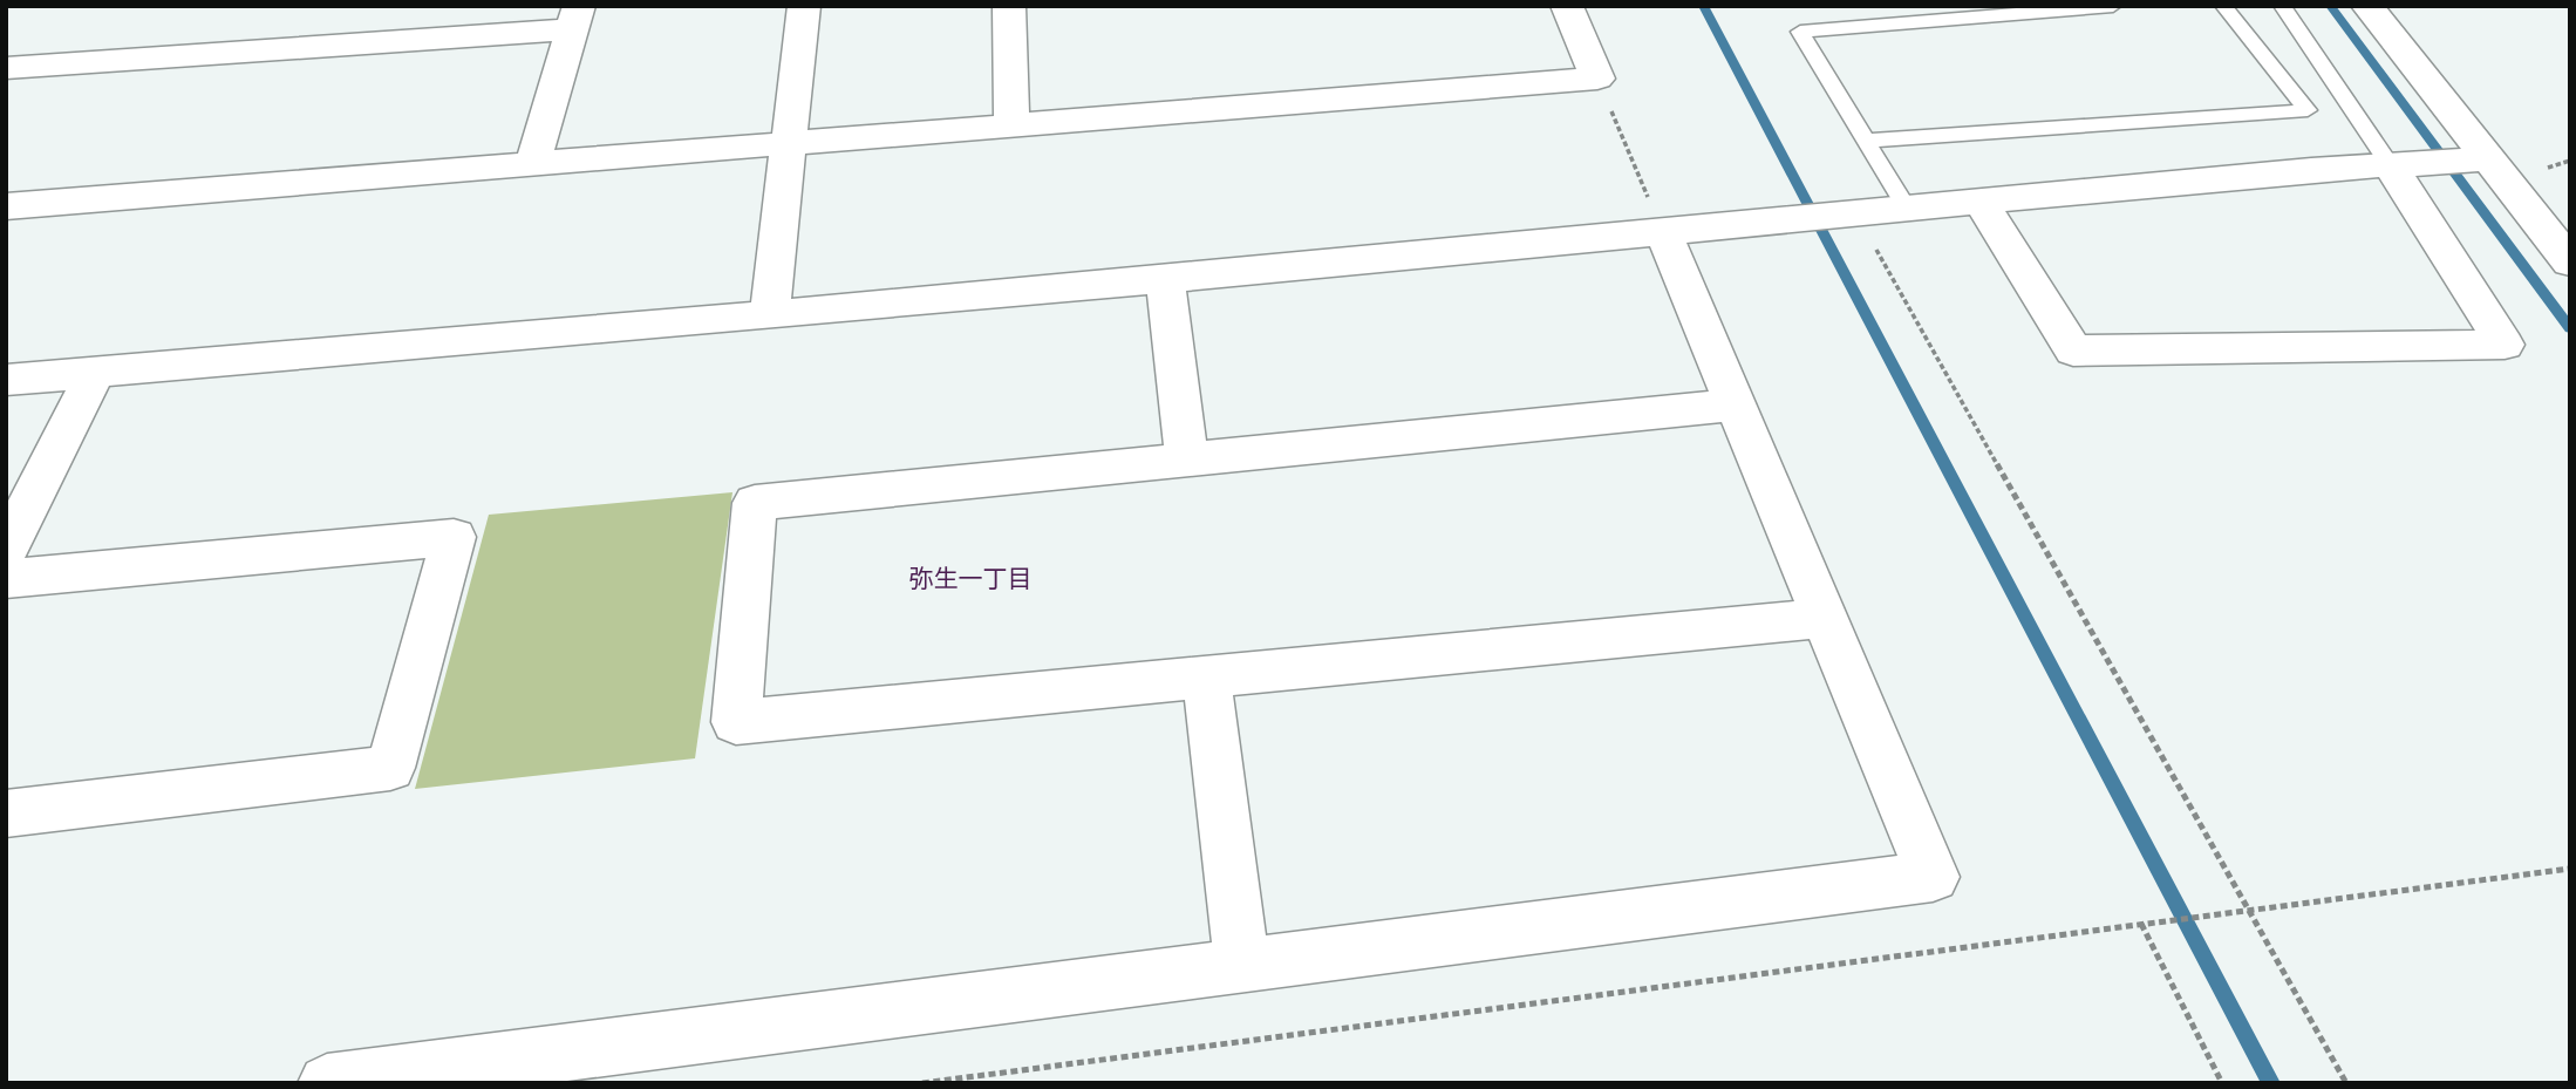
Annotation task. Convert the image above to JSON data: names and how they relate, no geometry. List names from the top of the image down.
{
  "districts": ["弥生一丁目"]
}
